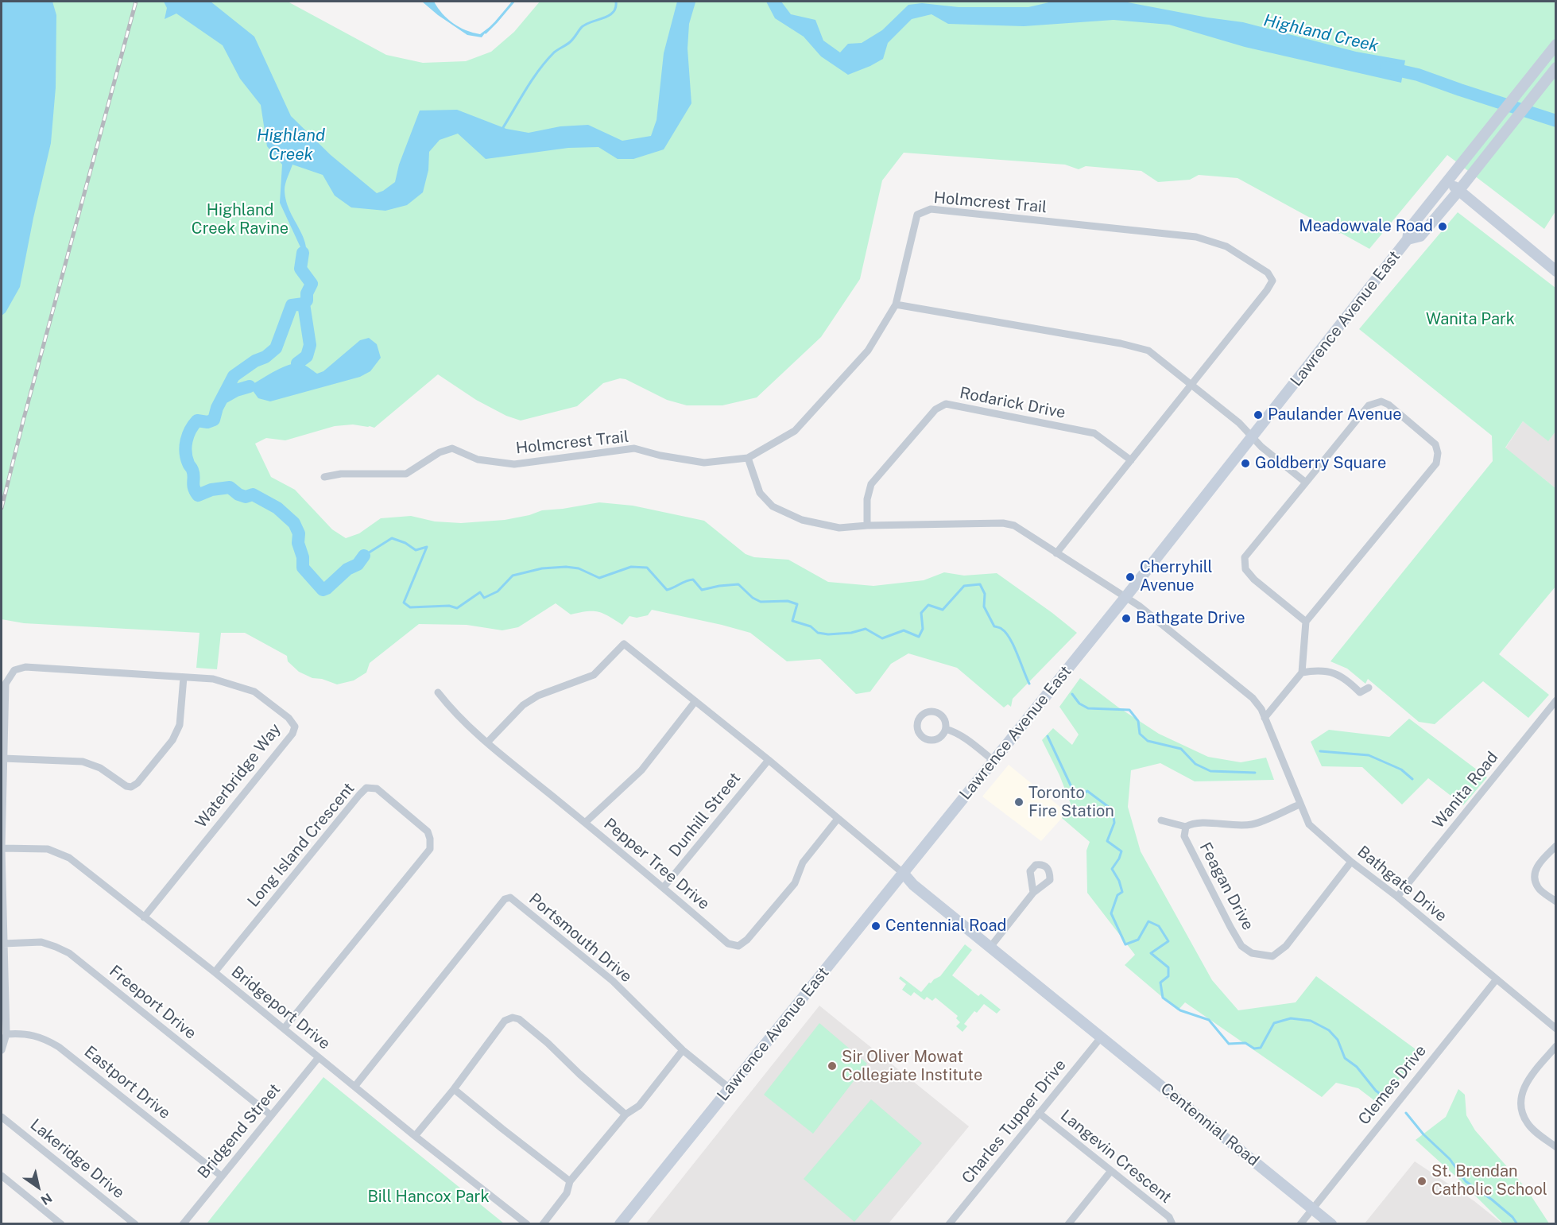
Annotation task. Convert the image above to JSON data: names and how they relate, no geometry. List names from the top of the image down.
{
  "streets": {
    "main road": ["Lawrence Avenue East", "Centennial Road"],
    "street": [
      "Holmcrest Trail",
      "Rodarick Drive",
      "Waterbridge Way",
      "Wanita Road",
      "Dunhill Street",
      "Long Island Crescent",
      "Pepper Tree Drive",
      "Bathgate Drive",
      "Feagan Drive",
      "Portsmouth Drive",
      "Freeport Drive",
      "Bridgeport Drive",
      "Eastport Drive",
      "Clemes Drive",
      "Charles Tupper Drive",
      "Bridgend Street",
      "Langevin Crescent",
      "Lakeridge Drive"
    ]
  },
  "crossings": [
    ["Holmcrest Trail", "Rodarick Drive"],
    ["Lawrence Avenue East", "Bathgate Drive"],
    ["Lawrence Avenue East", "Portsmouth Drive"],
    ["Lawrence Avenue East", "Centennial Road"],
    ["Waterbridge Way", "Bridgeport Drive"],
    ["Wanita Road", "Bathgate Drive"],
    ["Dunhill Street", "Pepper Tree Drive"],
    ["Dunhill Street", "Centennial Road"],
    ["Long Island Crescent", "Bridgeport Drive"],
    ["Pepper Tree Drive", "Centennial Road"],
    ["Bathgate Drive", "Feagan Drive"],
    ["Bathgate Drive", "Clemes Drive"],
    ["Portsmouth Drive", "Bridgeport Drive"],
    ["Freeport Drive", "Bridgend Street"],
    ["Bridgeport Drive", "Bridgend Street"],
    ["Eastport Drive", "Bridgend Street"],
    ["Clemes Drive", "Centennial Road"],
    ["Charles Tupper Drive", "Centennial Road"],
    ["Charles Tupper Drive", "Langevin Crescent"]
  ],
  "water": ["Highland Creek"],
  "parks": ["Highland Creek Ravine", "Wanita Park", "Bill Hancox Park"],
  "places": [
    "Meadowvale Road",
    "Paulander Avenue",
    "Goldberry Square",
    "Cherryhill Avenue",
    "Bathgate Drive",
    "Toronto Fire Station",
    "Centennial Road",
    "Sir Oliver Mowat Collegiate Institute",
    "St. Brendan Catholic School"
  ],
  "north": "bottom right"
}
